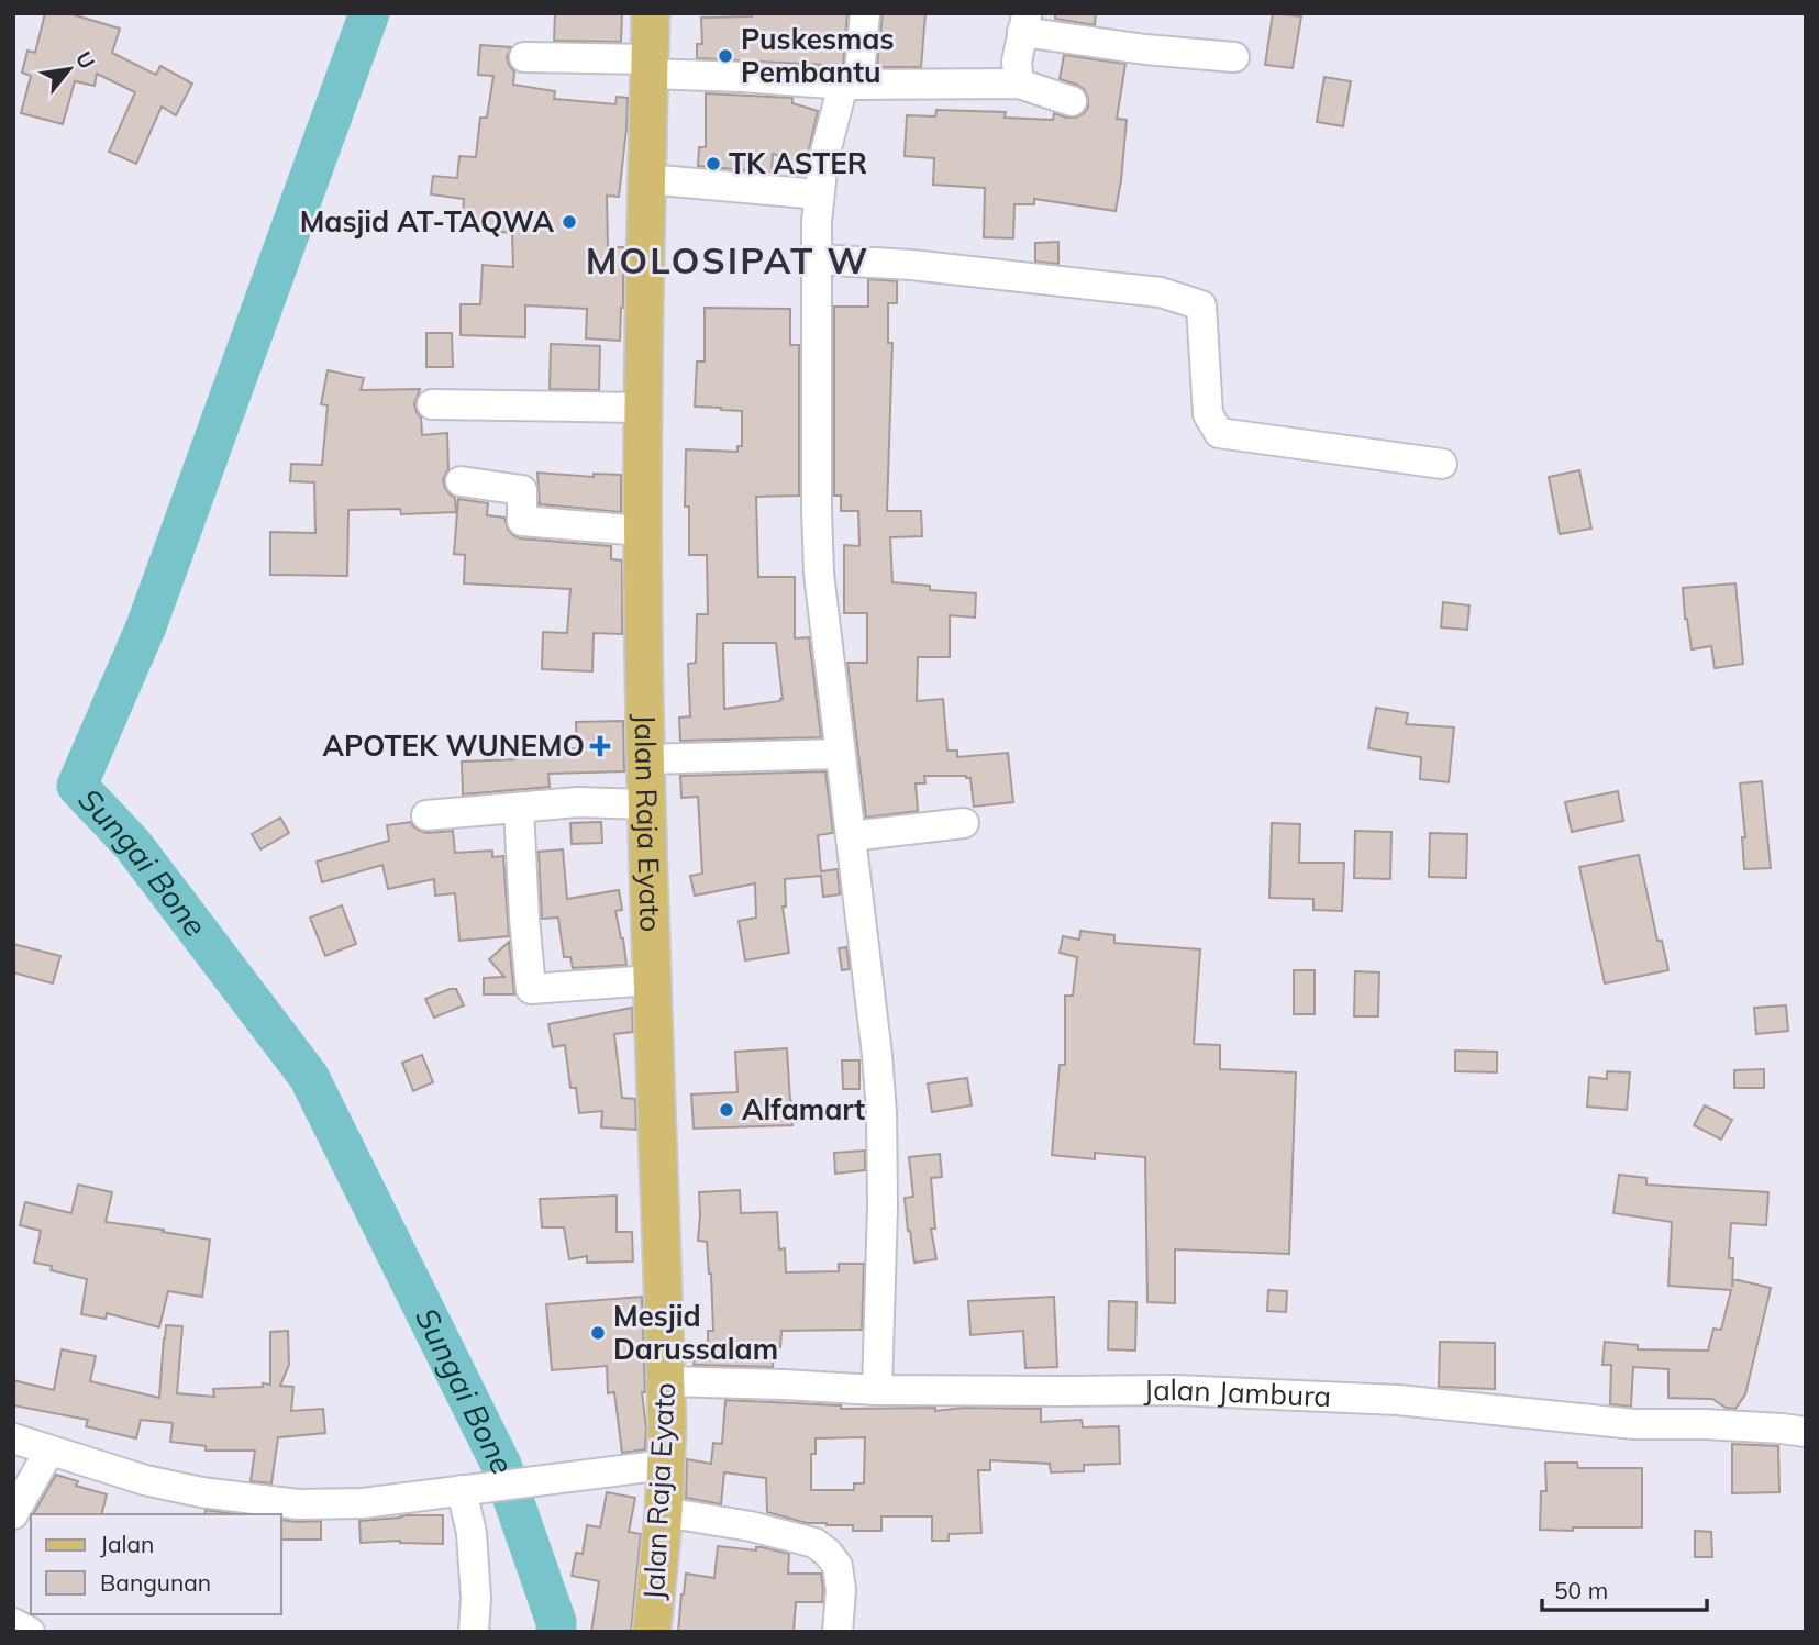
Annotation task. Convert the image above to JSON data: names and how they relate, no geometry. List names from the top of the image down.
{
  "streets": {
    "main road": ["Jalan Raja Eyato"],
    "street": ["Jalan Jambura"]
  },
  "crossings": [
    ["Jalan Raja Eyato", "Jalan Jambura"]
  ],
  "districts": ["MOLOSIPAT W"],
  "water": ["Sungai Bone"],
  "places": {
    "other": [
      "Puskesmas Pembantu",
      "TK ASTER",
      "Masjid AT-TAQWA",
      "Alfamart",
      "Mesjid Darussalam"
    ],
    "health": ["APOTEK WUNEMO"]
  },
  "legend": ["Jalan", "Bangunan"],
  "scale_bar": "50 m",
  "north": "top right"
}
